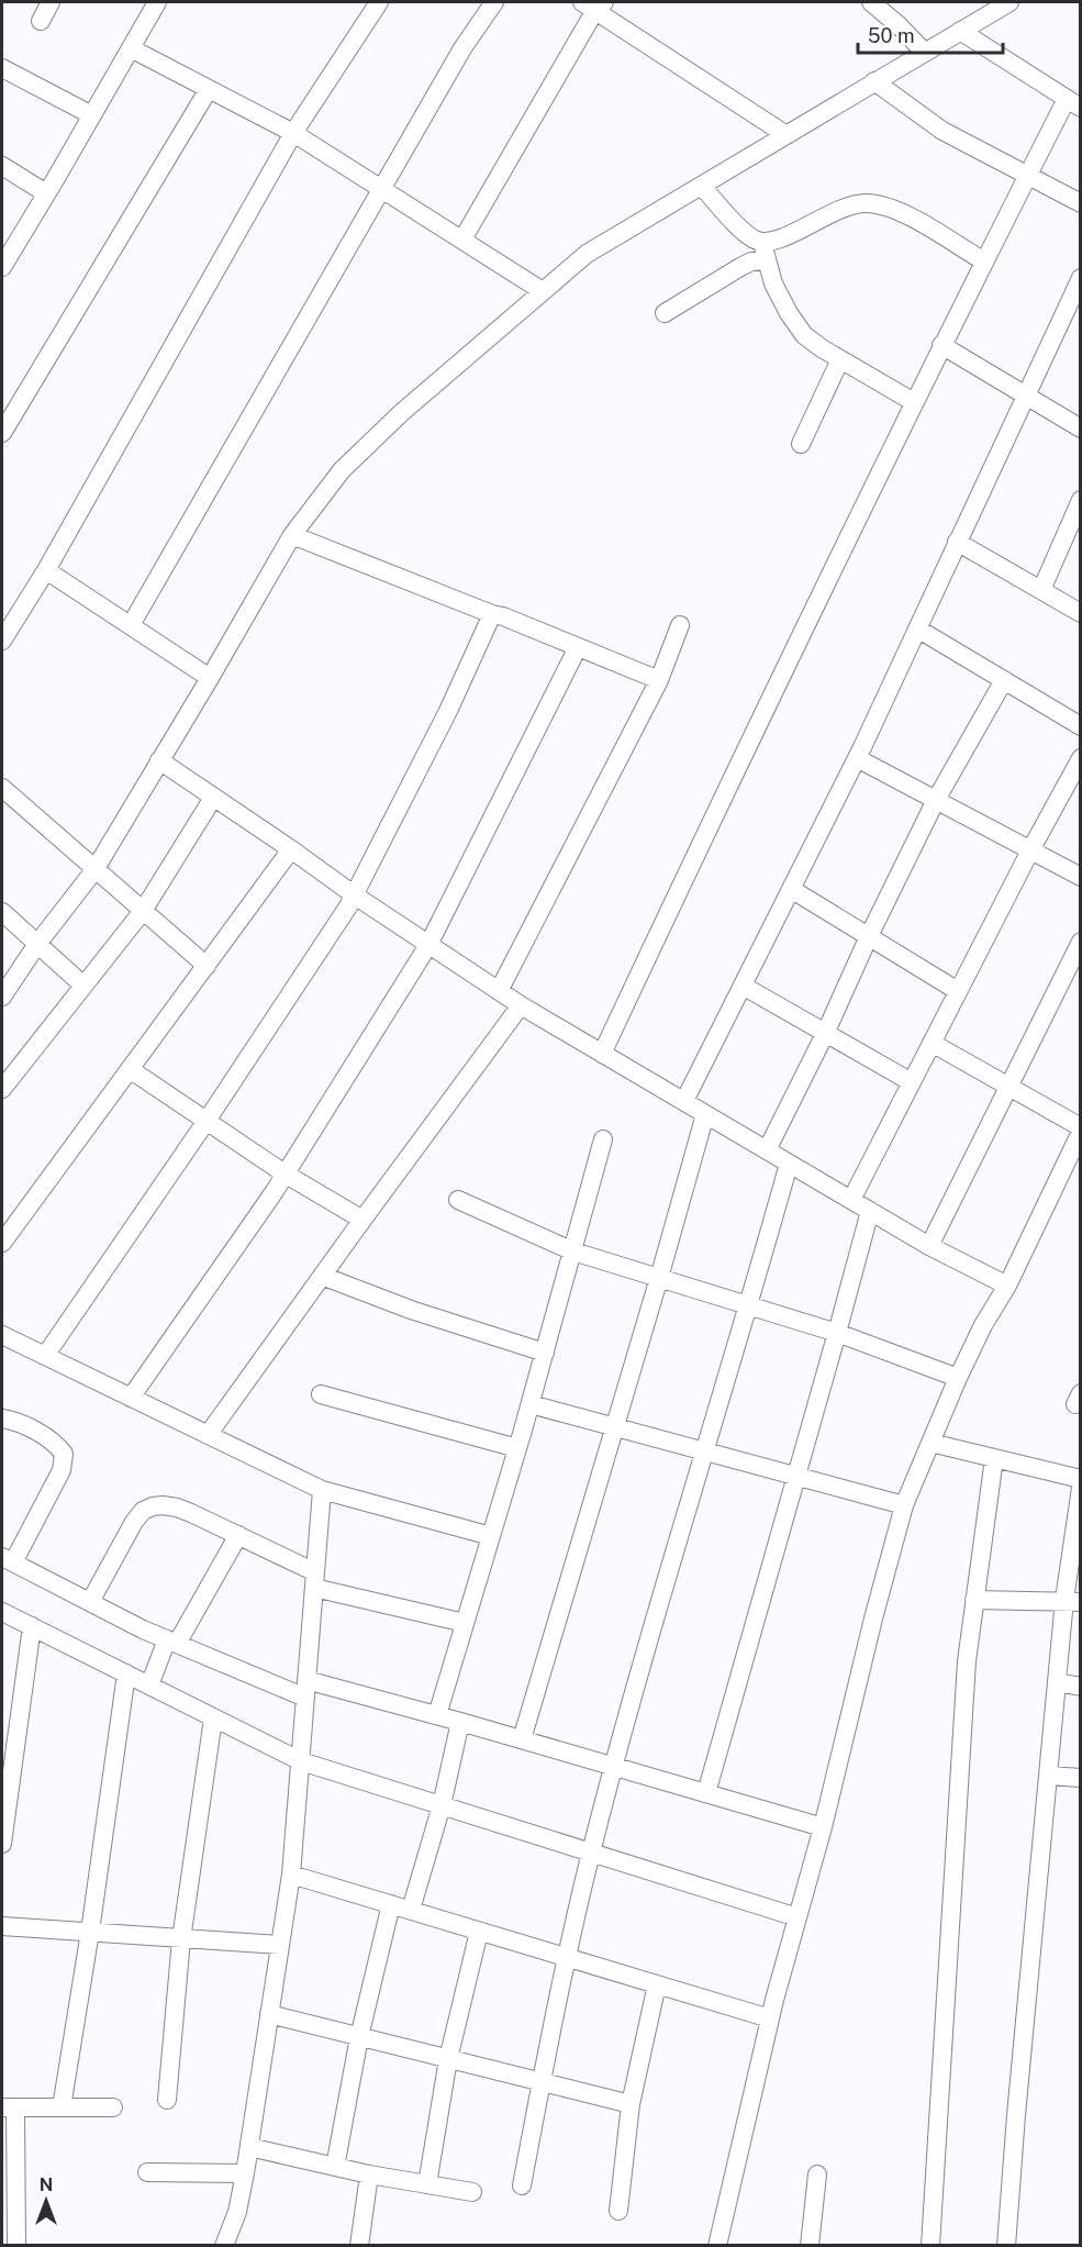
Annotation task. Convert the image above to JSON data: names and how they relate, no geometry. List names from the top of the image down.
{
  "scale_bar": "50 m",
  "north": "top"
}
